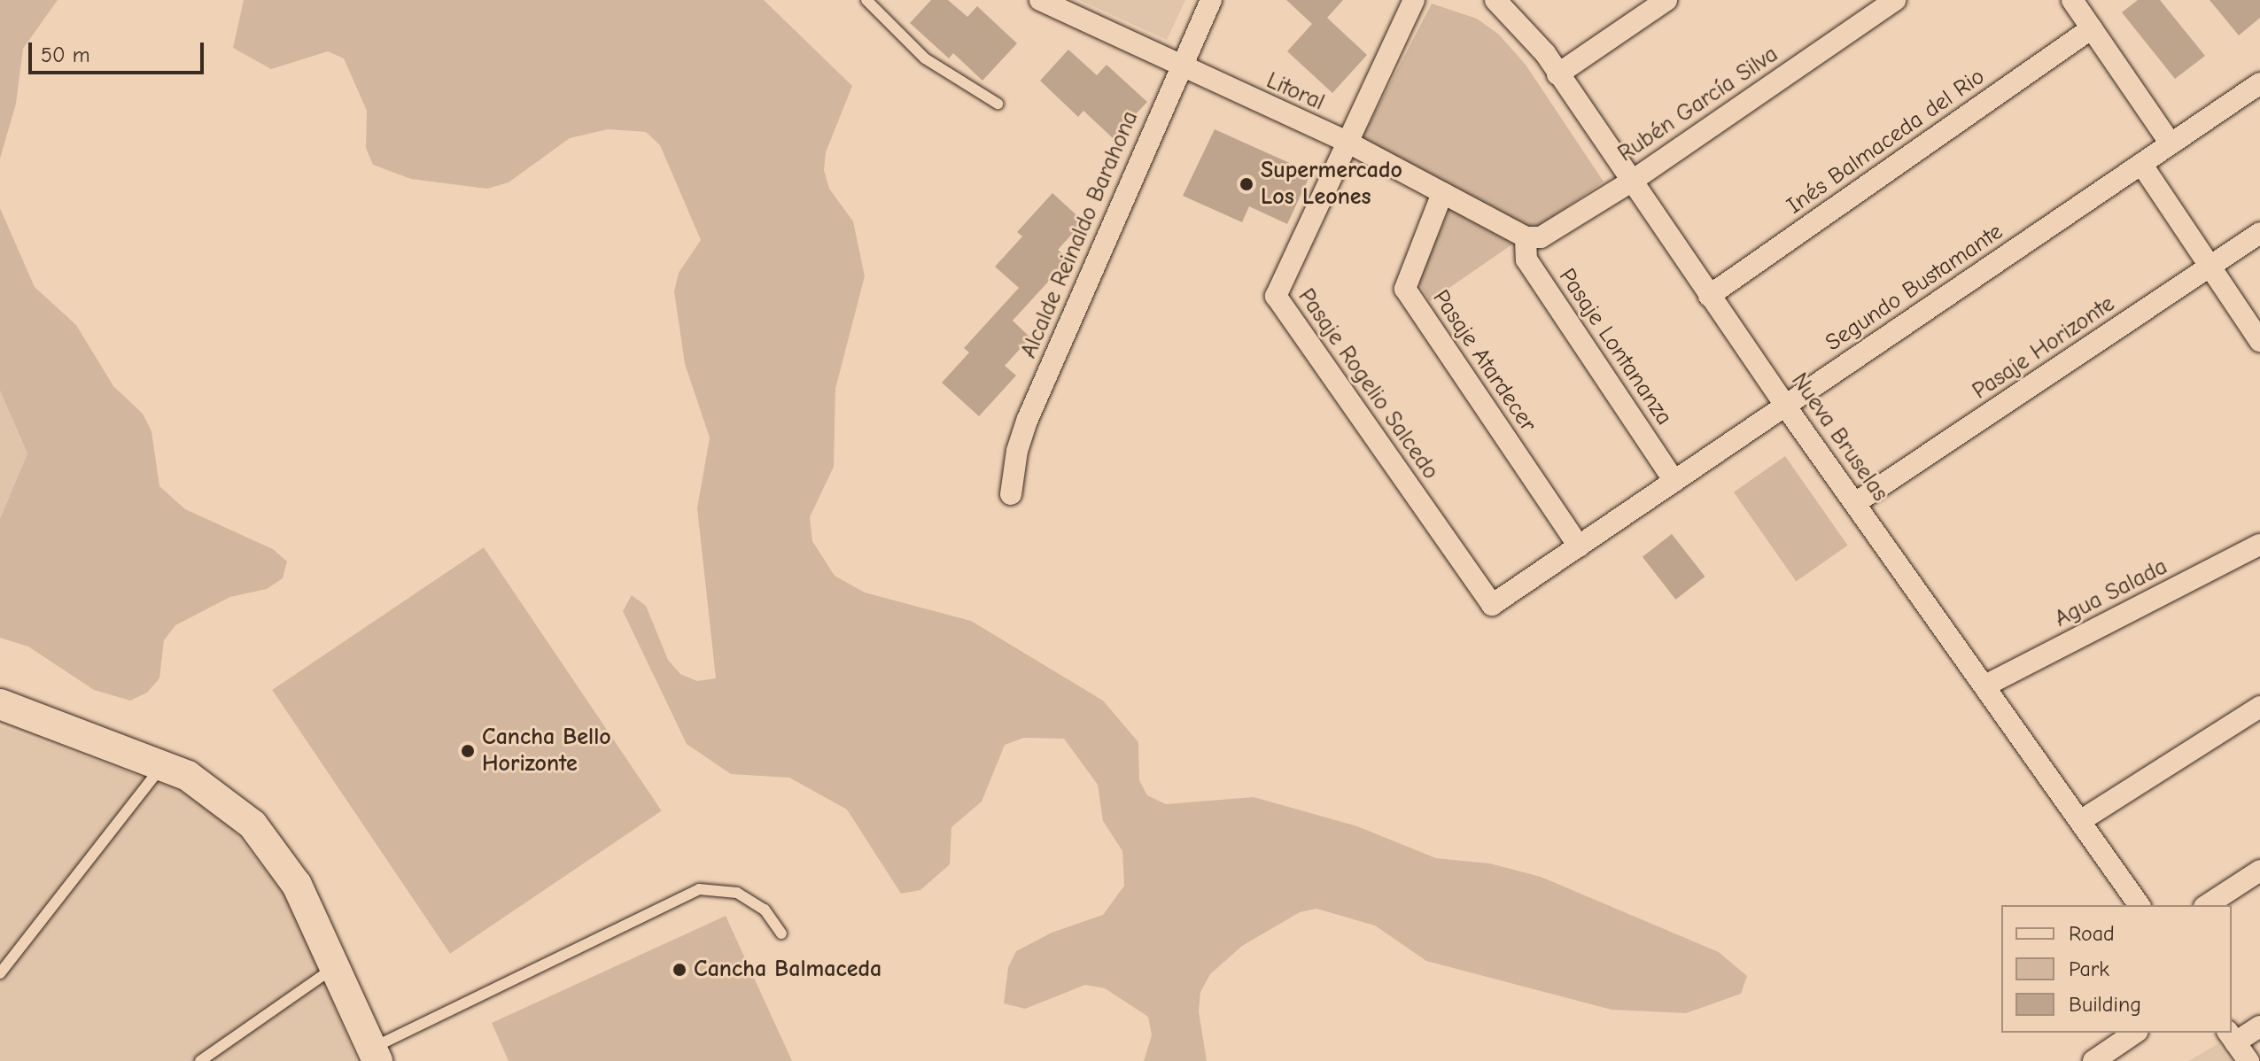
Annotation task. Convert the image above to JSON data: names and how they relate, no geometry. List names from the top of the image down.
{
  "streets": {
    "street": [
      "Litoral",
      "Rubén García Silva",
      "Inés Balmaceda del Rio",
      "Alcalde Reinaldo Barahona",
      "Segundo Bustamante",
      "Pasaje Lontananza",
      "Pasaje Horizonte",
      "Pasaje Atardecer",
      "Pasaje Rogelio Salcedo",
      "Nueva Bruselas",
      "Agua Salada"
    ]
  },
  "crossings": [
    ["Litoral", "Rubén García Silva"],
    ["Litoral", "Alcalde Reinaldo Barahona"],
    ["Litoral", "Pasaje Lontananza"],
    ["Litoral", "Pasaje Atardecer"],
    ["Litoral", "Pasaje Rogelio Salcedo"],
    ["Rubén García Silva", "Pasaje Lontananza"],
    ["Rubén García Silva", "Nueva Bruselas"],
    ["Inés Balmaceda del Rio", "Nueva Bruselas"],
    ["Segundo Bustamante", "Pasaje Lontananza"],
    ["Segundo Bustamante", "Pasaje Atardecer"],
    ["Segundo Bustamante", "Pasaje Rogelio Salcedo"],
    ["Segundo Bustamante", "Nueva Bruselas"],
    ["Pasaje Horizonte", "Nueva Bruselas"],
    ["Nueva Bruselas", "Agua Salada"]
  ],
  "places": ["Supermercado Los Leones", "Cancha Bello Horizonte", "Cancha Balmaceda"],
  "legend": ["Road", "Park", "Building"],
  "scale_bar": "50 m"
}
